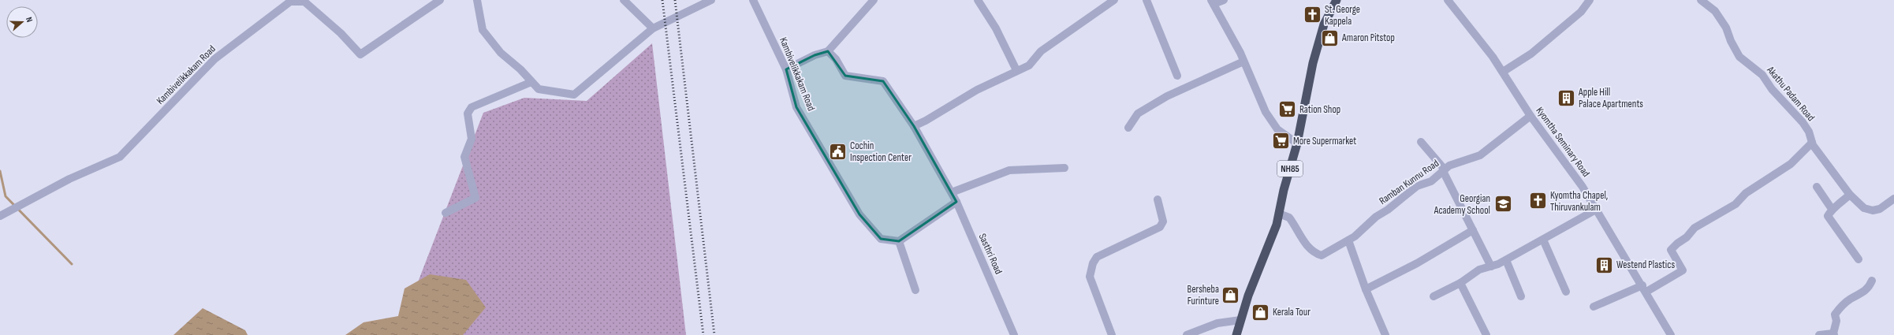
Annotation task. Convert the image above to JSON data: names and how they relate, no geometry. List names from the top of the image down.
{
  "streets": {
    "highway": ["NH85"],
    "street": [
      "Kambivelikkakam Road",
      "Akathu Padam Road",
      "Kyomtha Seminary Road",
      "Ramban Kunnu Road",
      "Sasthri Road"
    ]
  },
  "crossings": [
    ["Kyomtha Seminary Road", "Ramban Kunnu Road"],
    ["NH85", "Ramban Kunnu Road"]
  ],
  "places": {
    "church": ["St. George Kappela", "Kyomtha Chapel, Thiruvankulam"],
    "shop": ["Amaron Pitstop", "Bersheba Furinture", "Kerala Tour"],
    "building": ["Apple Hill Palace Apartments", "Westend Plastics"],
    "supermarket": ["Ration Shop", "More Supermarket"],
    "public building": ["Cochin Inspection Center"],
    "school or university": ["Georgian Academy School"]
  },
  "north": "right"
}
